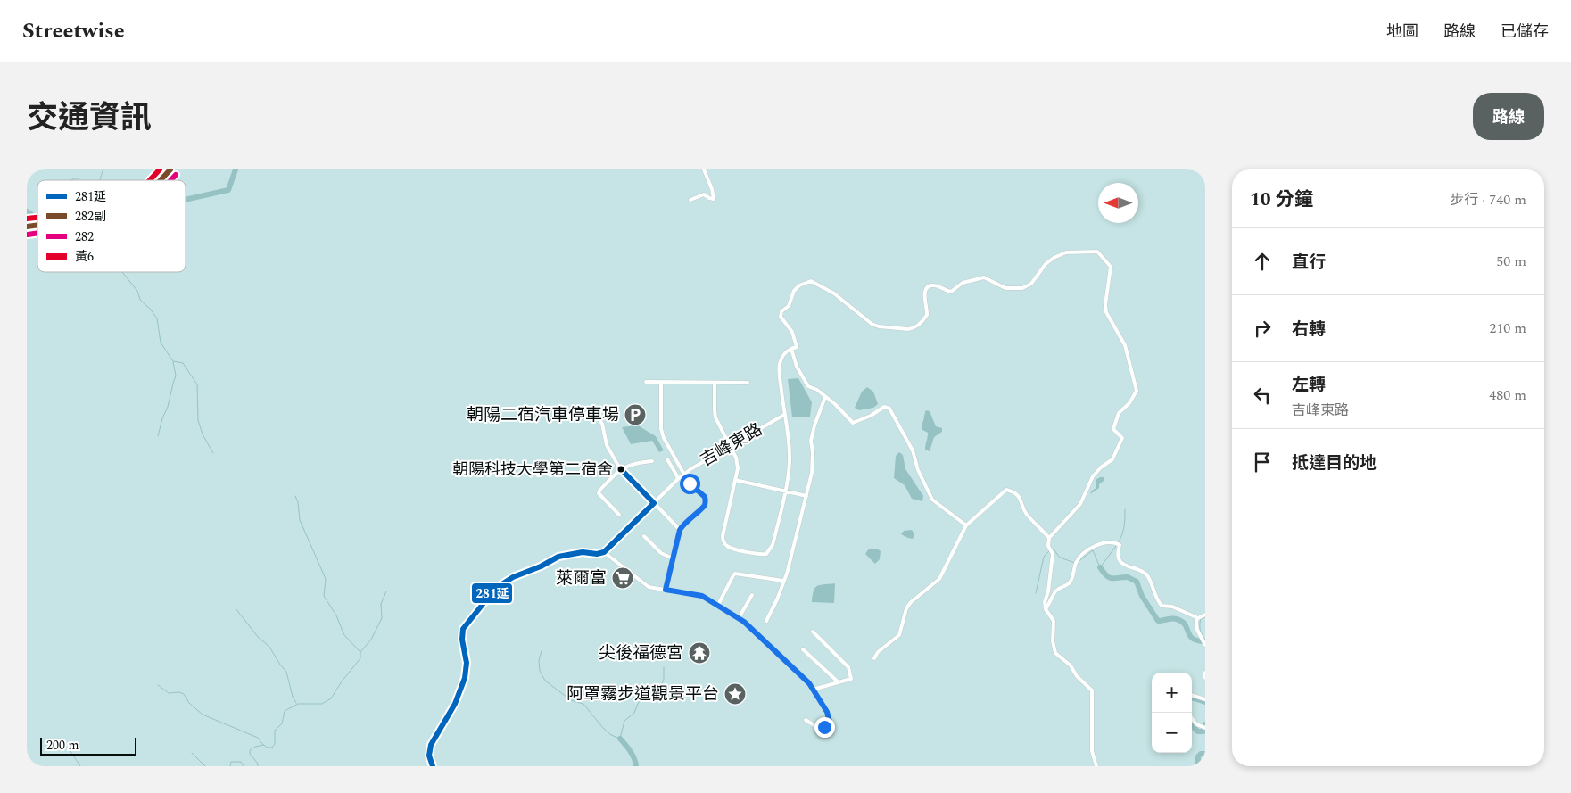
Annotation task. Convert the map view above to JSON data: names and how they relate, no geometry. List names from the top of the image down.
{
  "streets": {
    "street": ["吉峰東路"]
  },
  "places": {
    "parking": ["朝陽二宿汽車停車場"],
    "other": ["朝陽科技大學第二宿舍"],
    "supermarket": ["萊爾富"],
    "temple": ["尖後福德宮"],
    "place": ["阿罩霧步道觀景平台"]
  },
  "lines": [
    "transit line 282副",
    "transit line 黃6",
    "transit line 282",
    "transit line 281延"
  ],
  "legend": [
    "281延",
    "282副",
    "282",
    "黃6"
  ],
  "scale_bar": "200 m",
  "north": "left",
  "page": {
    "header": "Streetwise",
    "nav": ["地圖", "路線", "已儲存"],
    "title": "交通資訊",
    "buttons": "路線",
    "heading": ["10 分鐘", "步行 · 740 m"],
    "list": [
      ["直行", "50 m"],
      ["右轉", "210 m"],
      ["左轉", "吉峰東路", "480 m"],
      "抵達目的地"
    ],
    "map_buttons": ["+", "−"],
    "scale": "200 m"
  }
}
